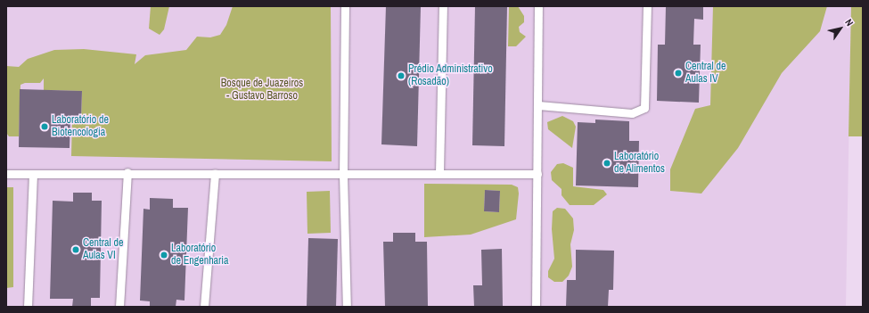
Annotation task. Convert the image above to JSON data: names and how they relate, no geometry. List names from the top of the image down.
{
  "parks": ["Bosque de Juazeiros - Gustavo Barroso"],
  "places": [
    "Central de Aulas IV",
    "Prédio Administrativo (Rosadão)",
    "Laboratório de Biotencologia",
    "Laboratório de Alimentos",
    "Central de Aulas VI",
    "Laboratório de Engenharia"
  ],
  "north": "top right"
}
